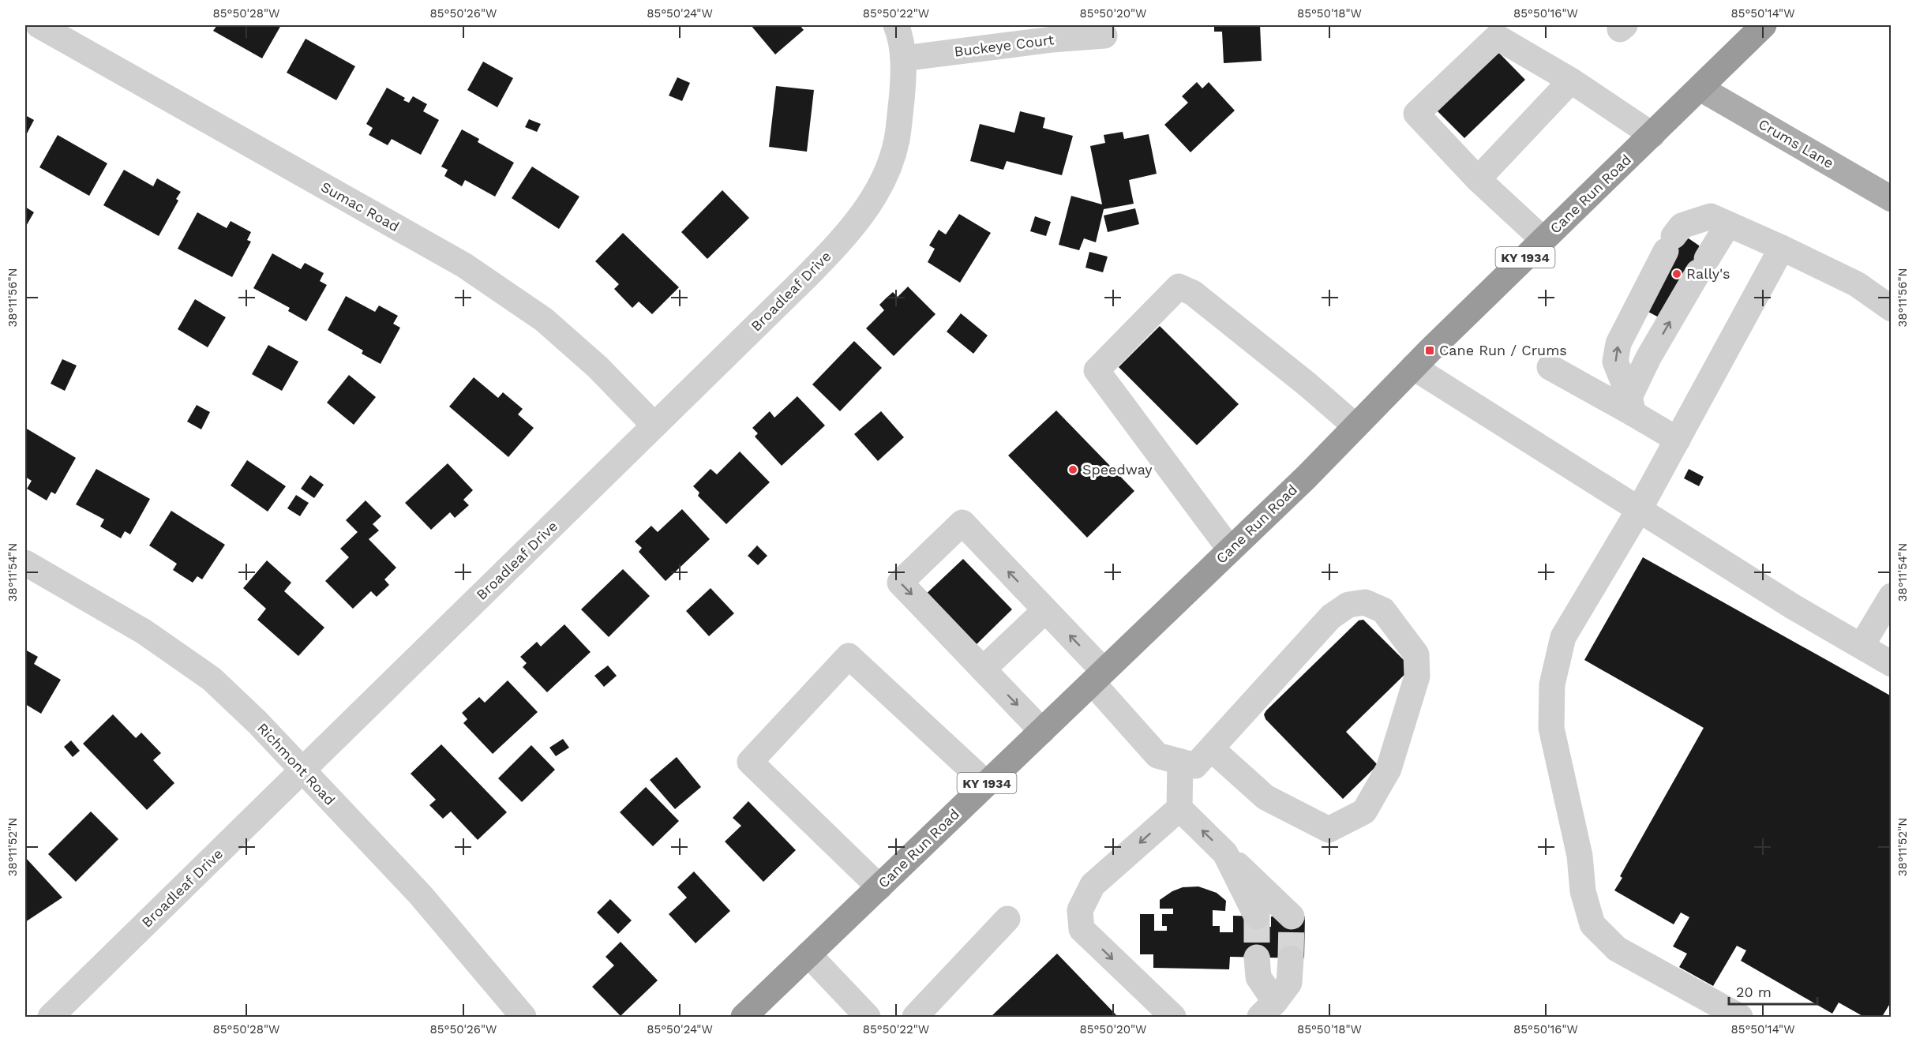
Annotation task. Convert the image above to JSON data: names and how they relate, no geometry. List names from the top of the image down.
{
  "streets": {
    "highway": ["Cane Run Road", "KY 1934"],
    "main road": ["Crums Lane"],
    "street": [
      "Buckeye Court",
      "Sumac Road",
      "Broadleaf Drive",
      "Richmont Road"
    ]
  },
  "crossings": [
    ["Buckeye Court", "Broadleaf Drive"],
    ["Crums Lane", "Cane Run Road"],
    ["Sumac Road", "Broadleaf Drive"],
    ["Broadleaf Drive", "Richmont Road"]
  ],
  "places": {
    "other": ["Rally's", "Speedway"],
    "transit": ["Cane Run / Crums"]
  },
  "scale_bar": "20 m",
  "coordinates": [
    "85°50'28\"W",
    "85°50'26\"W",
    "85°50'24\"W",
    "85°50'22\"W",
    "85°50'20\"W",
    "85°50'18\"W",
    "85°50'16\"W",
    "85°50'14\"W",
    "38°11'56\"N",
    "38°11'54\"N",
    "38°11'52\"N"
  ]
}
